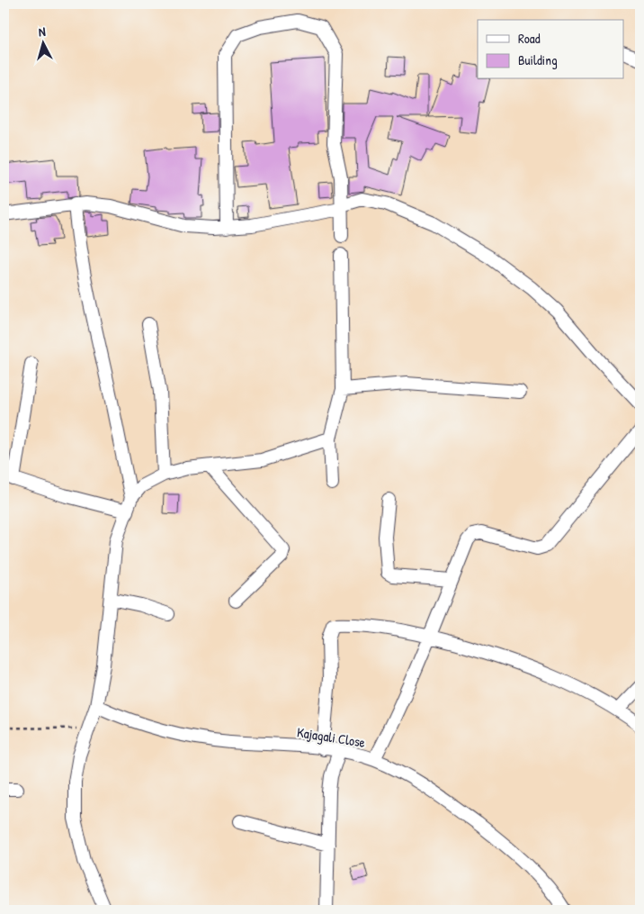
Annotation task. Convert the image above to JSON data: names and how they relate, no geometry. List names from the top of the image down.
{
  "streets": {
    "street": ["Kajagali Close"]
  },
  "legend": ["Road", "Building"],
  "north": "top"
}
